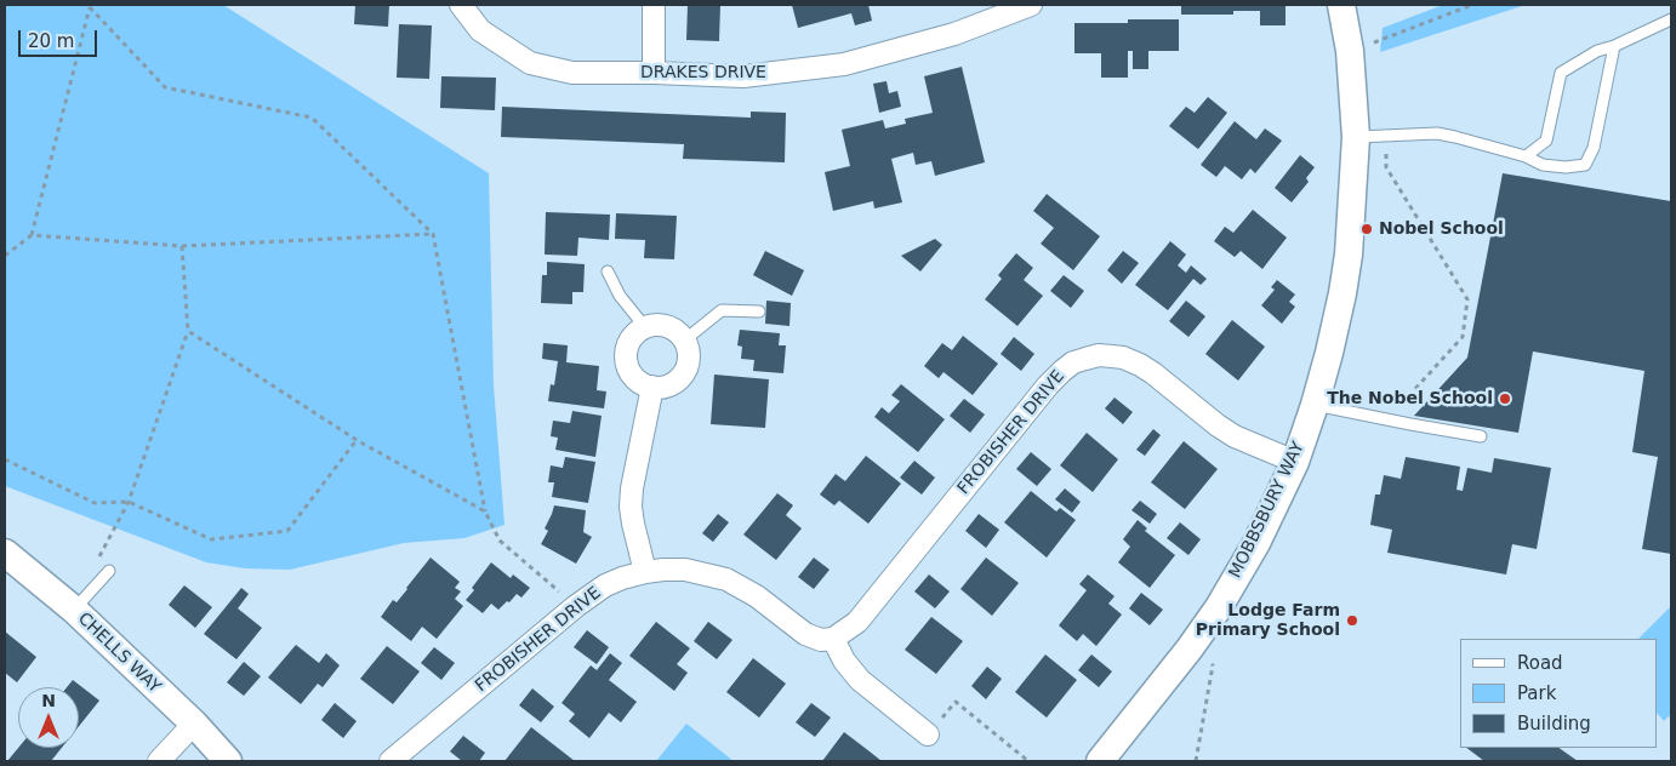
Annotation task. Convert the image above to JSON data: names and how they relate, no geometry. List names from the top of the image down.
{
  "streets": {
    "street": [
      "DRAKES DRIVE",
      "FROBISHER DRIVE",
      "MOBBSBURY WAY",
      "CHELLS WAY"
    ]
  },
  "crossings": [
    ["FROBISHER DRIVE", "MOBBSBURY WAY"]
  ],
  "places": ["Nobel School", "The Nobel School", "Lodge Farm Primary School"],
  "legend": ["Road", "Park", "Building"],
  "scale_bar": "20 m",
  "north": "top"
}
